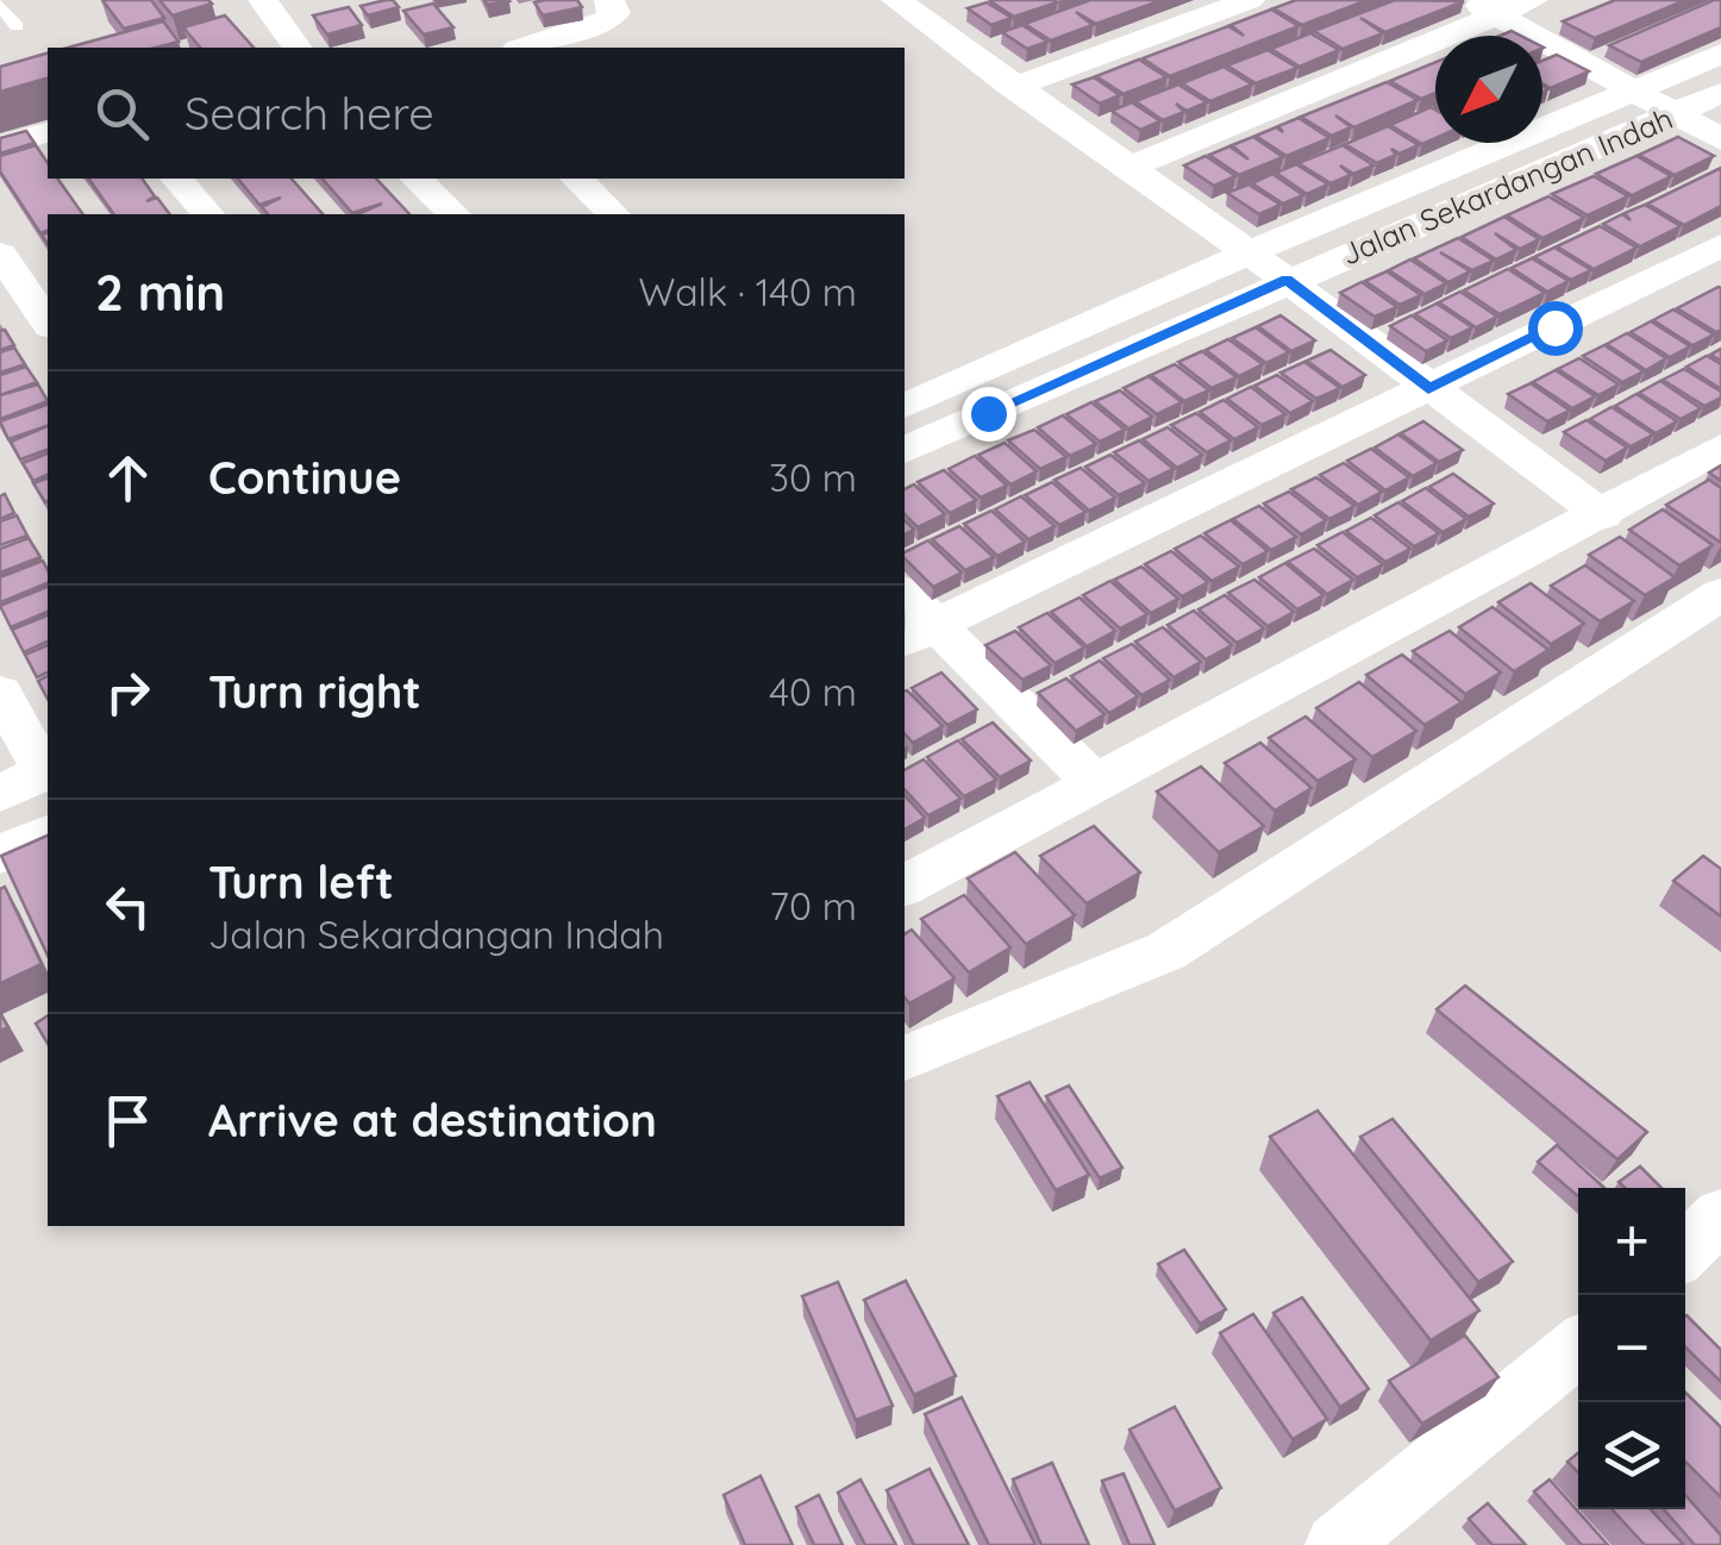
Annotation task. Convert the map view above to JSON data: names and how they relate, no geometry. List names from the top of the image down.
{
  "streets": {
    "street": ["Jalan Sekardangan Indah"]
  },
  "north": "bottom left",
  "page": {
    "search": "Search here",
    "heading": ["2 min", "Walk · 140 m"],
    "list": [
      ["Continue", "30 m"],
      ["Turn right", "40 m"],
      ["Turn left", "Jalan Sekardangan Indah", "70 m"],
      "Arrive at destination"
    ],
    "map_buttons": ["+", "−"]
  }
}
